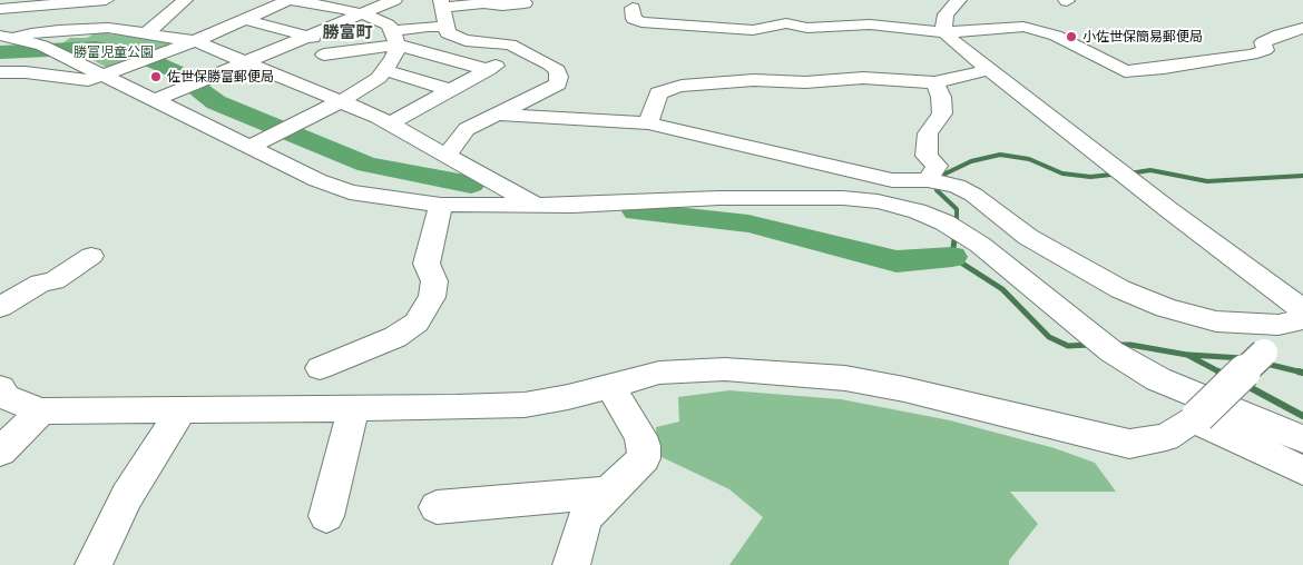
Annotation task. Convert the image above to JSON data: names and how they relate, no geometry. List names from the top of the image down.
{
  "districts": ["勝富町"],
  "parks": ["勝富児童公園"],
  "places": ["小佐世保簡易郵便局", "佐世保勝富郵便局"]
}
